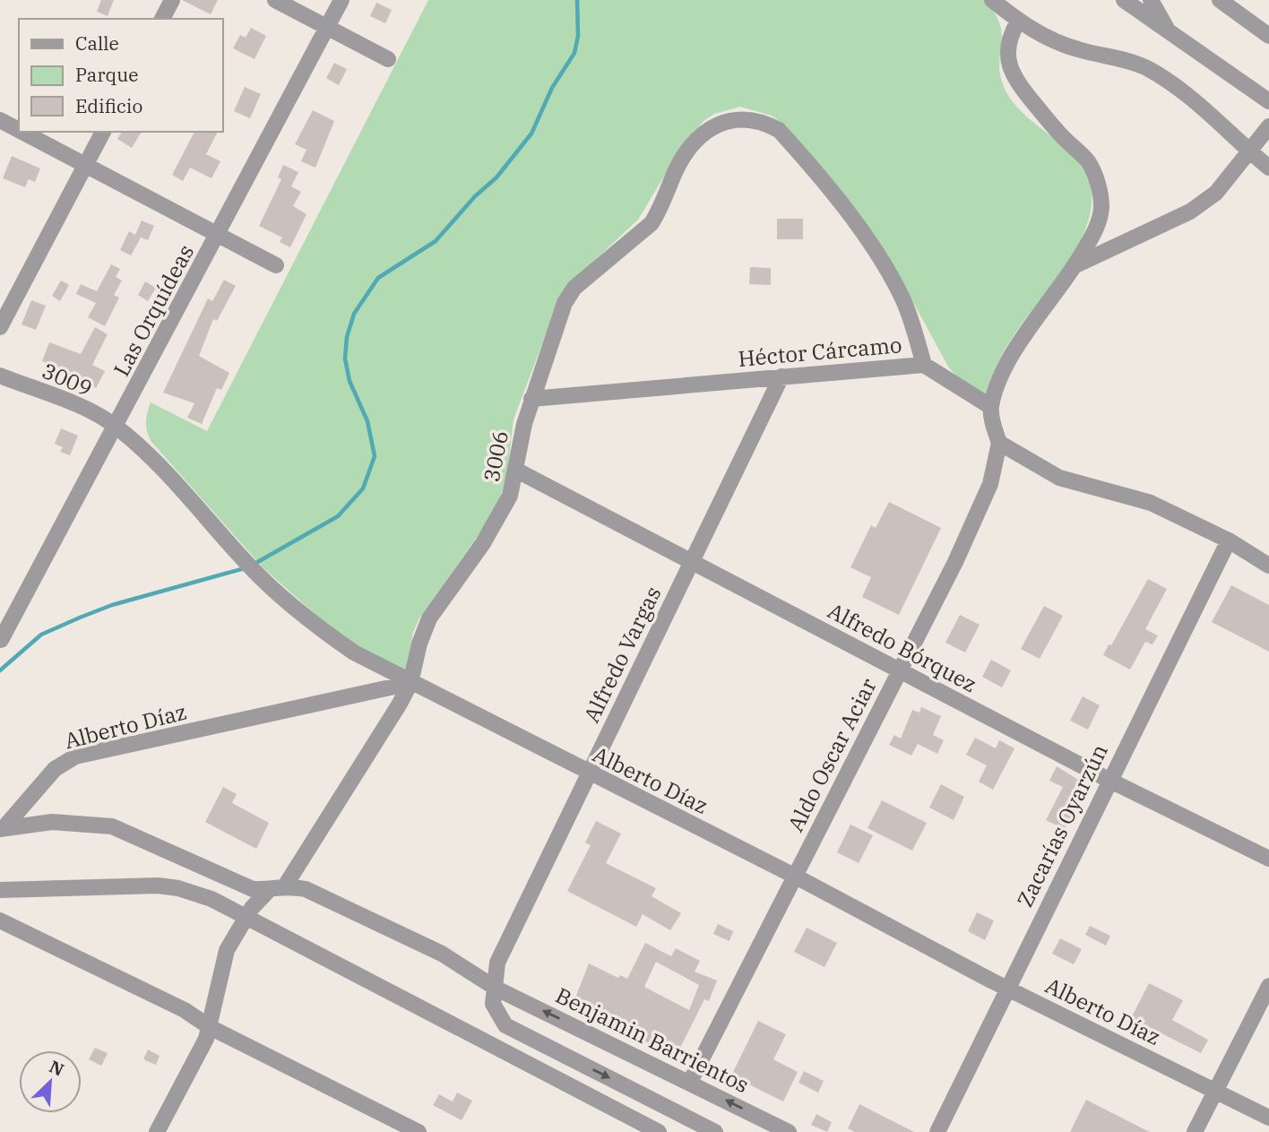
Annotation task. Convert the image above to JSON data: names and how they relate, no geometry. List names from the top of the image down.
{
  "streets": {
    "street": [
      "Las Orquídeas",
      "Héctor Cárcamo",
      "3009",
      "3006",
      "Alfredo Bórquez",
      "Alfredo Vargas",
      "Alberto Díaz",
      "Aldo Oscar Aciar",
      "Zacarías Oyarzún",
      "Benjamin Barrientos"
    ]
  },
  "crossings": [
    ["Las Orquídeas", "3009"],
    ["Héctor Cárcamo", "3006"],
    ["Héctor Cárcamo", "Alfredo Vargas"],
    ["3009", "3006"],
    ["3009", "Alberto Díaz"],
    ["3006", "Alfredo Bórquez"],
    ["3006", "Alberto Díaz"],
    ["3006", "Benjamin Barrientos"],
    ["Alfredo Bórquez", "Alfredo Vargas"],
    ["Alfredo Bórquez", "Aldo Oscar Aciar"],
    ["Alfredo Bórquez", "Zacarías Oyarzún"],
    ["Alfredo Vargas", "Alberto Díaz"],
    ["Alfredo Vargas", "Benjamin Barrientos"],
    ["Alberto Díaz", "Aldo Oscar Aciar"],
    ["Alberto Díaz", "Zacarías Oyarzún"],
    ["Aldo Oscar Aciar", "Benjamin Barrientos"]
  ],
  "legend": ["Calle", "Parque", "Edificio"],
  "north": "top right"
}
